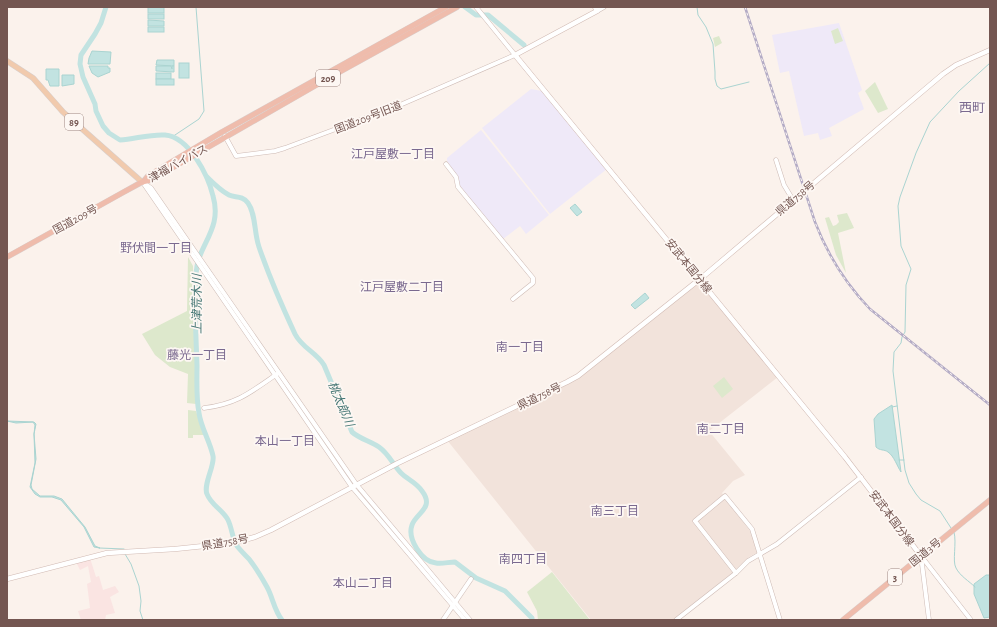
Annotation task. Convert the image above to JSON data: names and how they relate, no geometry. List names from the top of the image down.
{
  "streets": {
    "highway": [
      "209",
      "津福バイパス",
      "国道209号",
      "国道3号",
      "3"
    ],
    "main road": ["89", "県道758号", "安武本国分線"],
    "street": ["国道209号旧道"]
  },
  "crossings": [
    ["国道209号旧道", "津福バイパス"],
    ["国道209号旧道", "安武本国分線"],
    ["89", "津福バイパス"],
    ["89", "国道209号"],
    ["津福バイパス", "国道209号"],
    ["県道758号", "安武本国分線"],
    ["安武本国分線", "国道3号"]
  ],
  "districts": [
    "西町",
    "江戸屋敷一丁目",
    "野伏間一丁目",
    "江戸屋敷二丁目",
    "南一丁目",
    "藤光一丁目",
    "南二丁目",
    "本山一丁目",
    "南三丁目",
    "南四丁目",
    "本山二丁目"
  ],
  "water": ["上津荒木川", "桃太郎川"]
}
